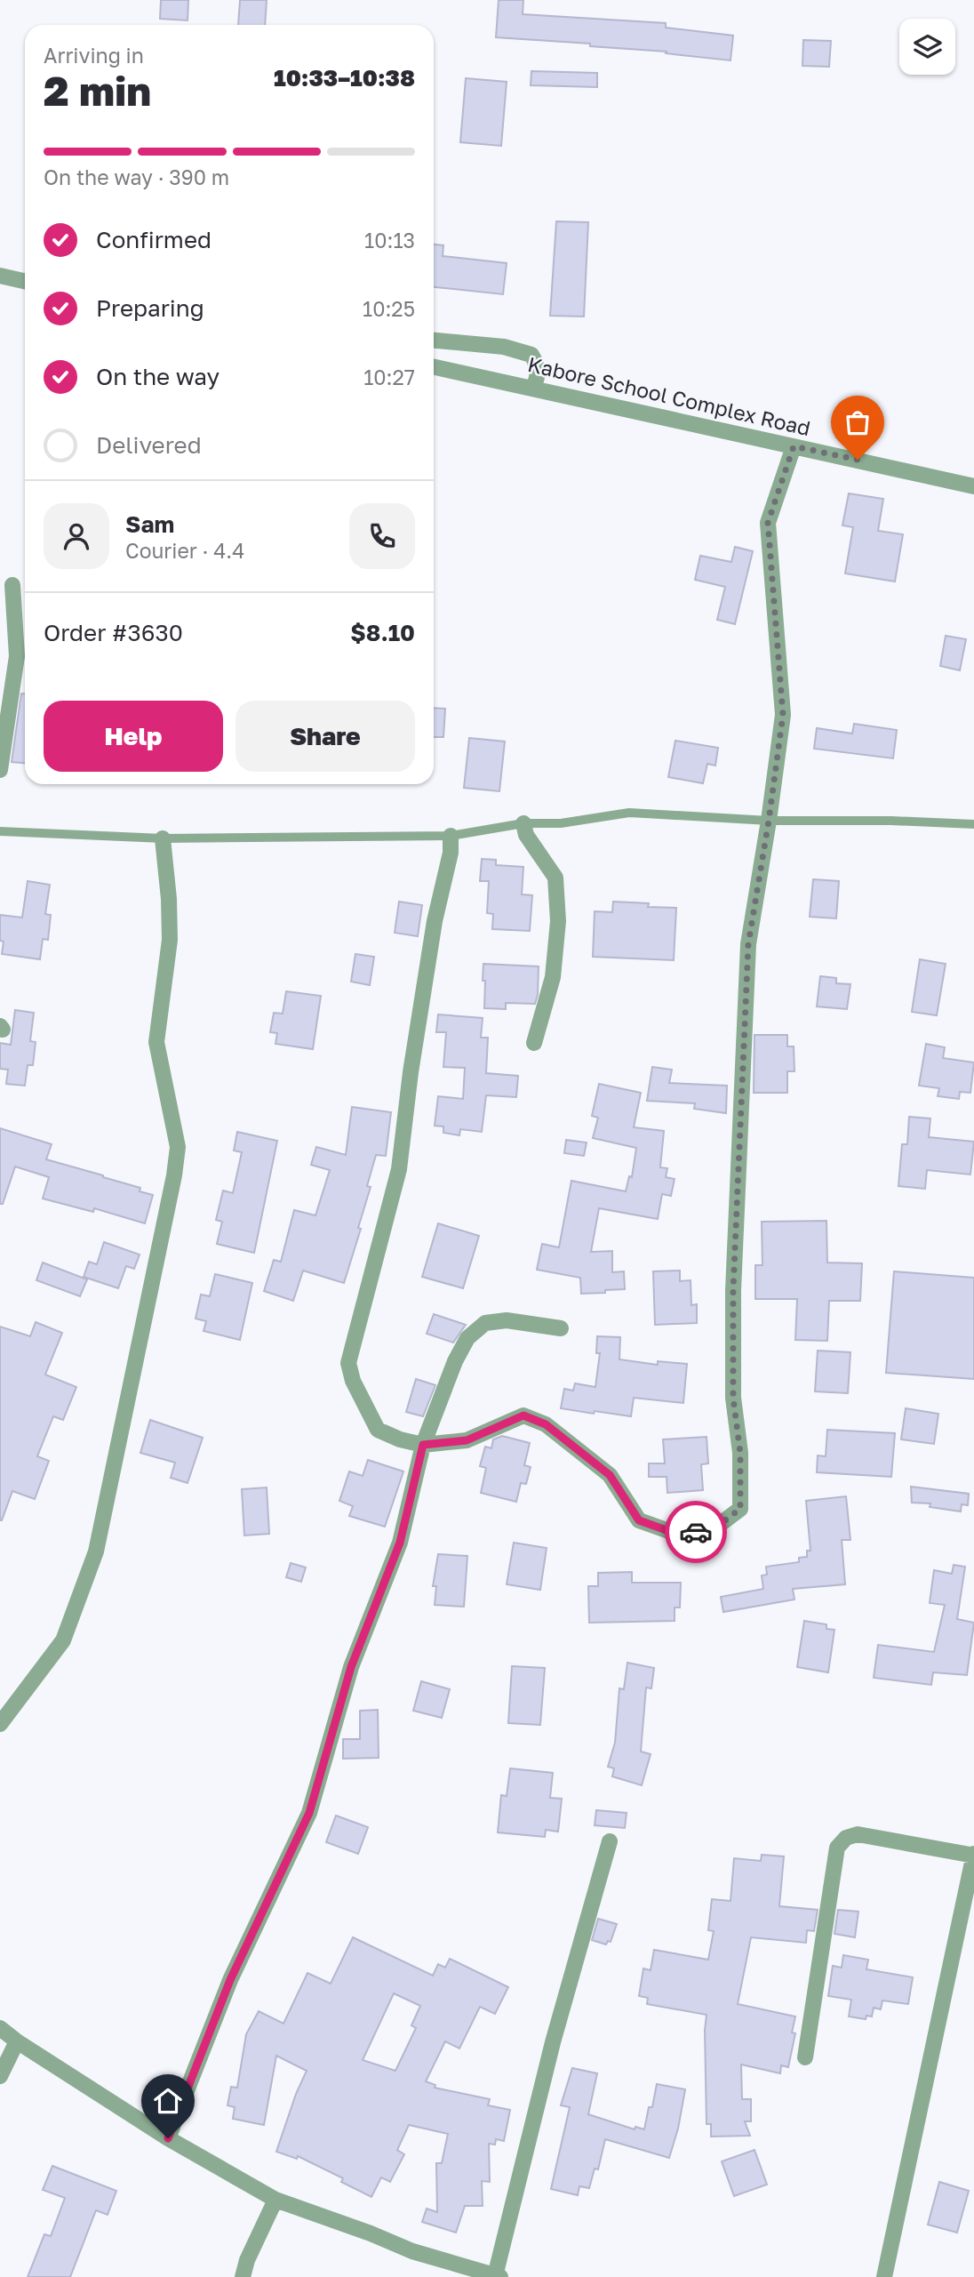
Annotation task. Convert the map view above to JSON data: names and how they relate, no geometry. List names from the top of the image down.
{
  "streets": {
    "street": ["Kabore School Complex Road"]
  },
  "page": {
    "heading": ["2 min", "Arriving in", "10:33–10:38"],
    "panel": [
      "Sam",
      "Courier · 4.4",
      "Order #3630",
      "$8.10"
    ],
    "bar": "On the way · 390 m",
    "list": [
      ["Confirmed", "10:13"],
      ["Preparing", "10:25"],
      ["On the way", "10:27"],
      "Delivered"
    ],
    "buttons": ["Help", "Share"]
  }
}
